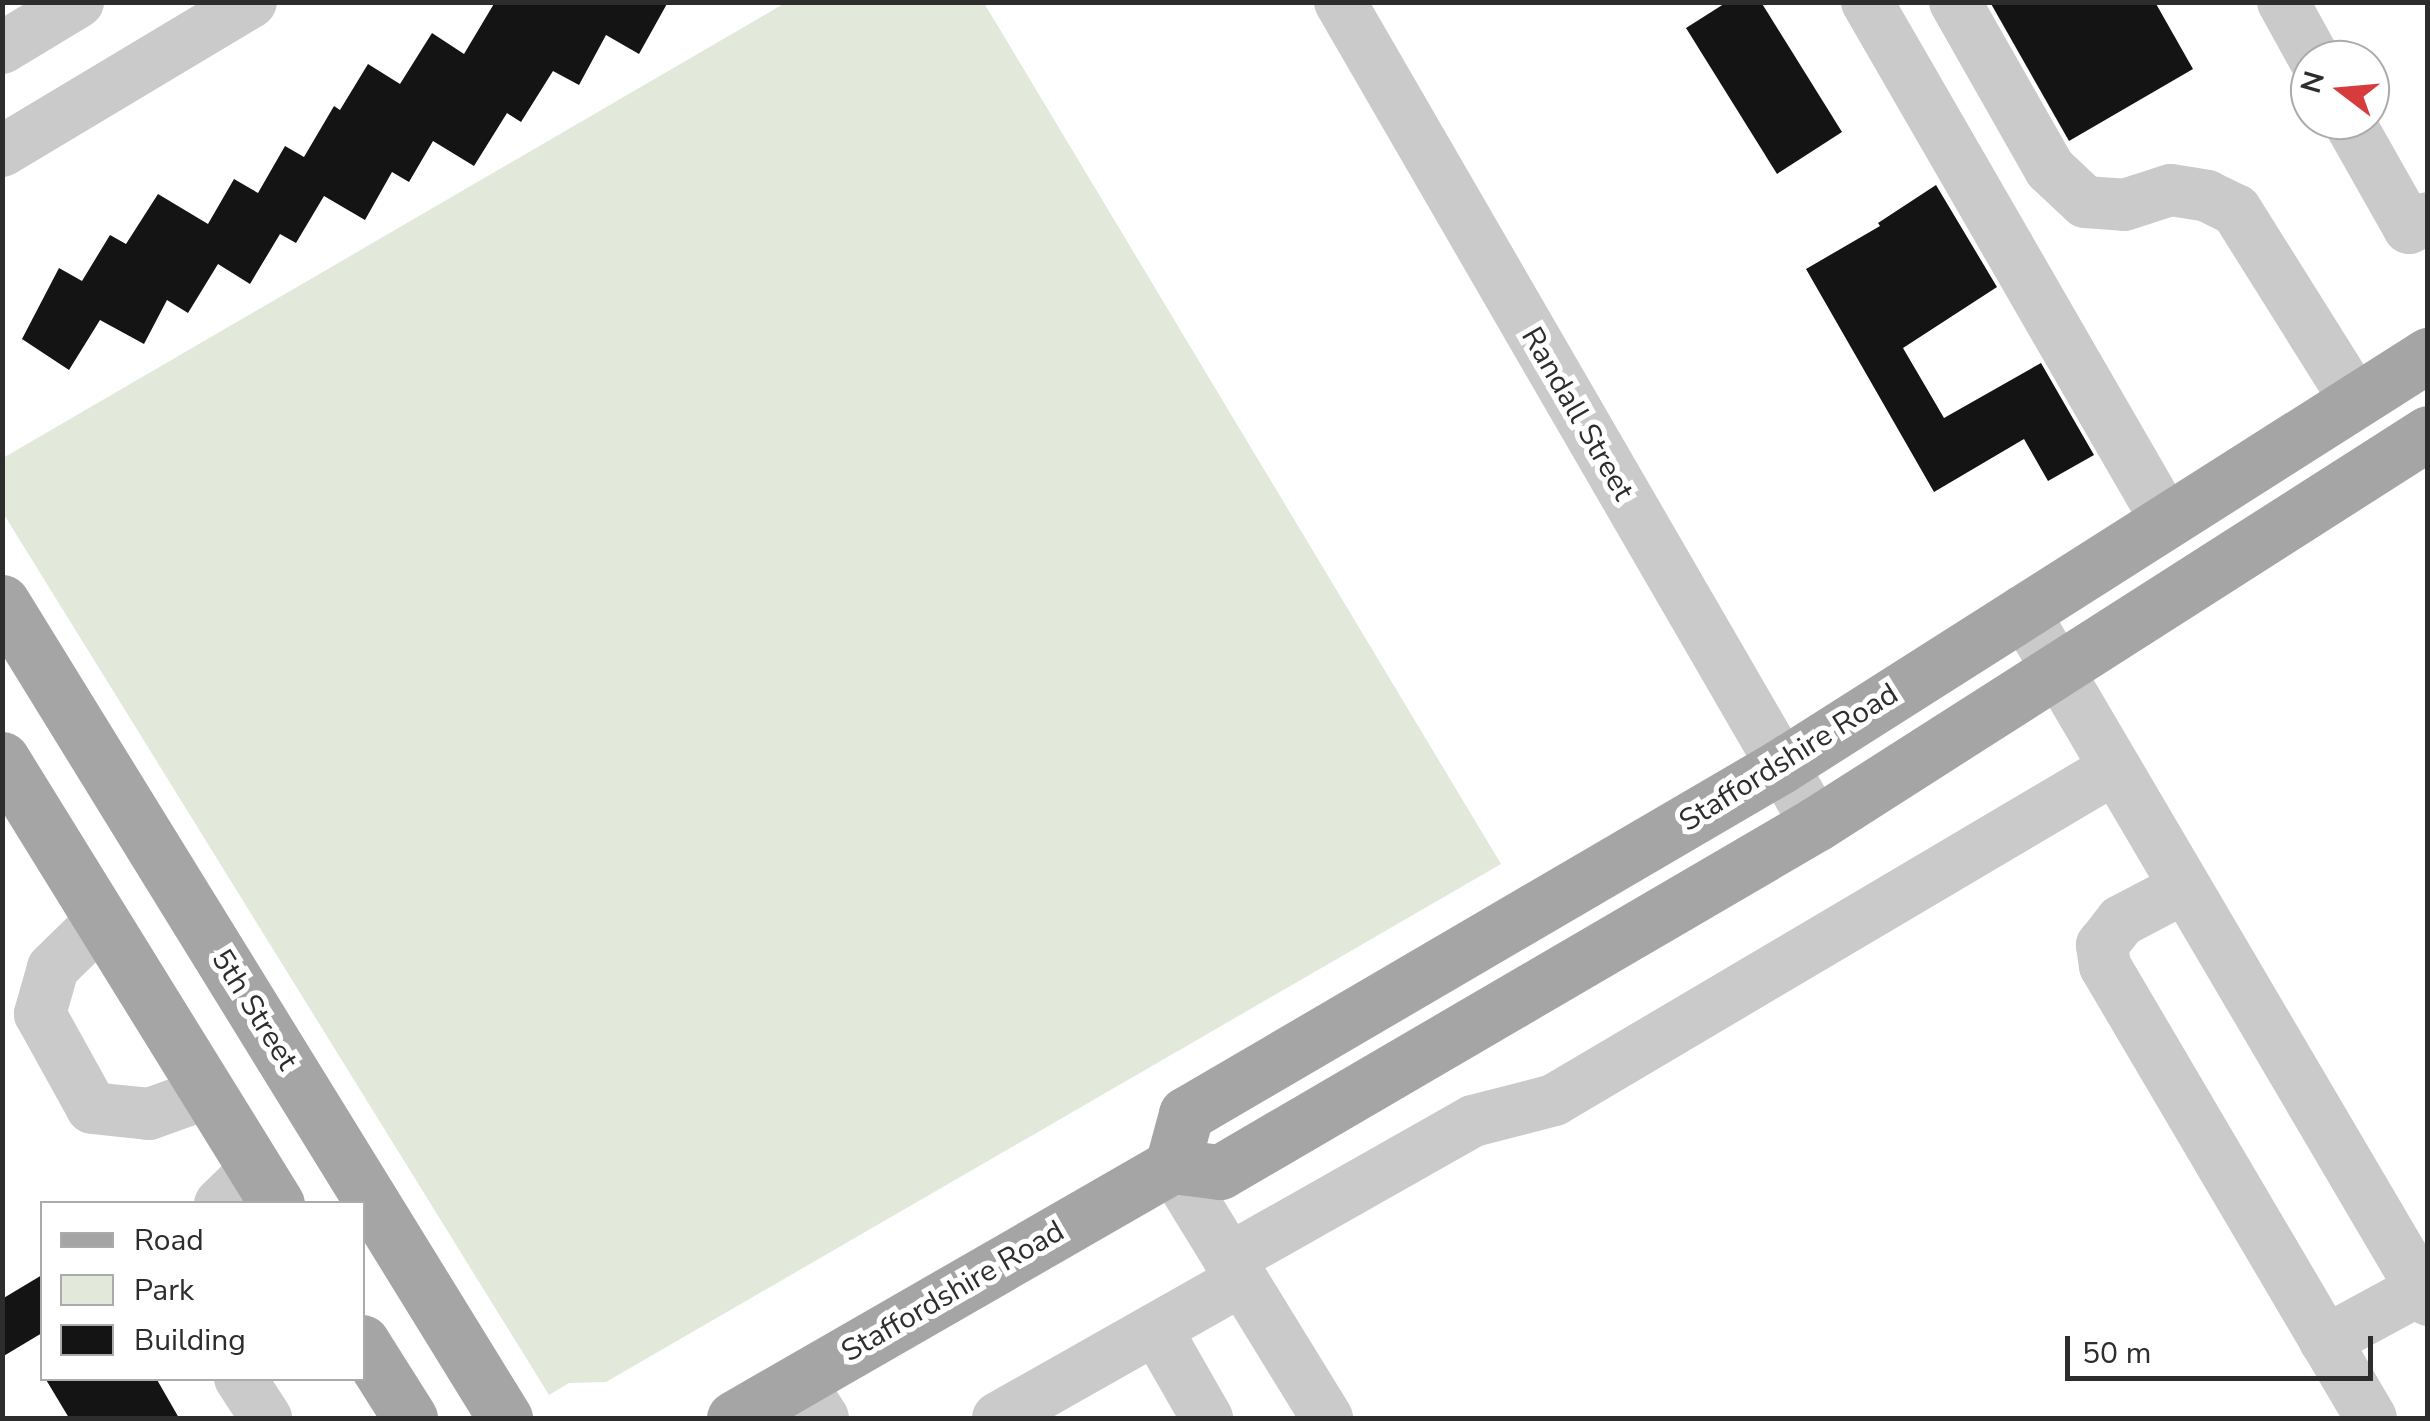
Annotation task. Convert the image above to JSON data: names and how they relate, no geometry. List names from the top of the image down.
{
  "streets": {
    "main road": ["Staffordshire Road", "5th Street"],
    "street": ["Randall Street"]
  },
  "crossings": [
    ["Randall Street", "Staffordshire Road"]
  ],
  "legend": ["Road", "Park", "Building"],
  "scale_bar": "50 m",
  "north": "left"
}
